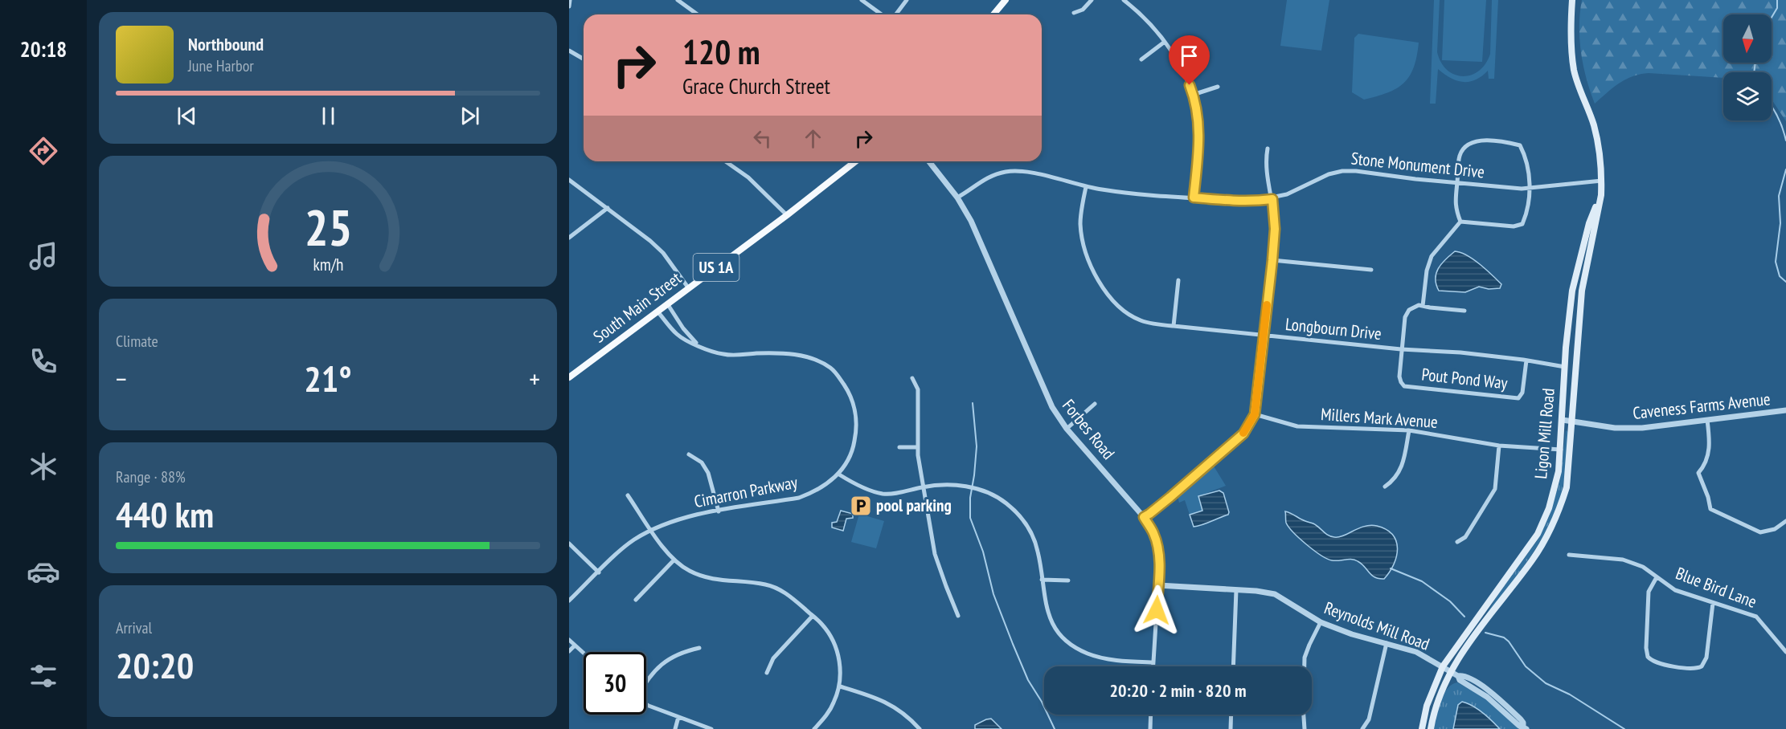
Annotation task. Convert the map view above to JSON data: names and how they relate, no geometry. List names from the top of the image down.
{
  "streets": {
    "main road": ["US 1A", "South Main Street", "Ligon Mill Road"],
    "street": [
      "Stone Monument Drive",
      "Longbourn Drive",
      "Pout Pond Way",
      "Caveness Farms Avenue",
      "Millers Mark Avenue",
      "Forbes Road",
      "Cimarron Parkway",
      "Blue Bird Lane",
      "Reynolds Mill Road"
    ]
  },
  "crossings": [
    ["Stone Monument Drive", "Longbourn Drive"],
    ["Stone Monument Drive", "Forbes Road"],
    ["Stone Monument Drive", "Ligon Mill Road"],
    ["South Main Street", "Cimarron Parkway"],
    ["Longbourn Drive", "Pout Pond Way"],
    ["Longbourn Drive", "Ligon Mill Road"],
    ["Caveness Farms Avenue", "Ligon Mill Road"],
    ["Millers Mark Avenue", "Ligon Mill Road"],
    ["Forbes Road", "Reynolds Mill Road"],
    ["Ligon Mill Road", "Reynolds Mill Road"]
  ],
  "places": {
    "parking": ["pool parking"]
  },
  "north": "bottom",
  "page": {
    "tabs": "20:18",
    "turn": ["120 m", "Grace Church Street"],
    "song": ["Northbound", "June Harbor"],
    "tile": [
      "Climate",
      ["Range · 88%", "440 km"],
      ["Arrival", "20:20"]
    ],
    "heat": ["−", "21°", "+"],
    "limit": "30",
    "trip": "20:20 · 2 min · 820 m",
    "gauge": ["25", "km/h"]
  }
}
